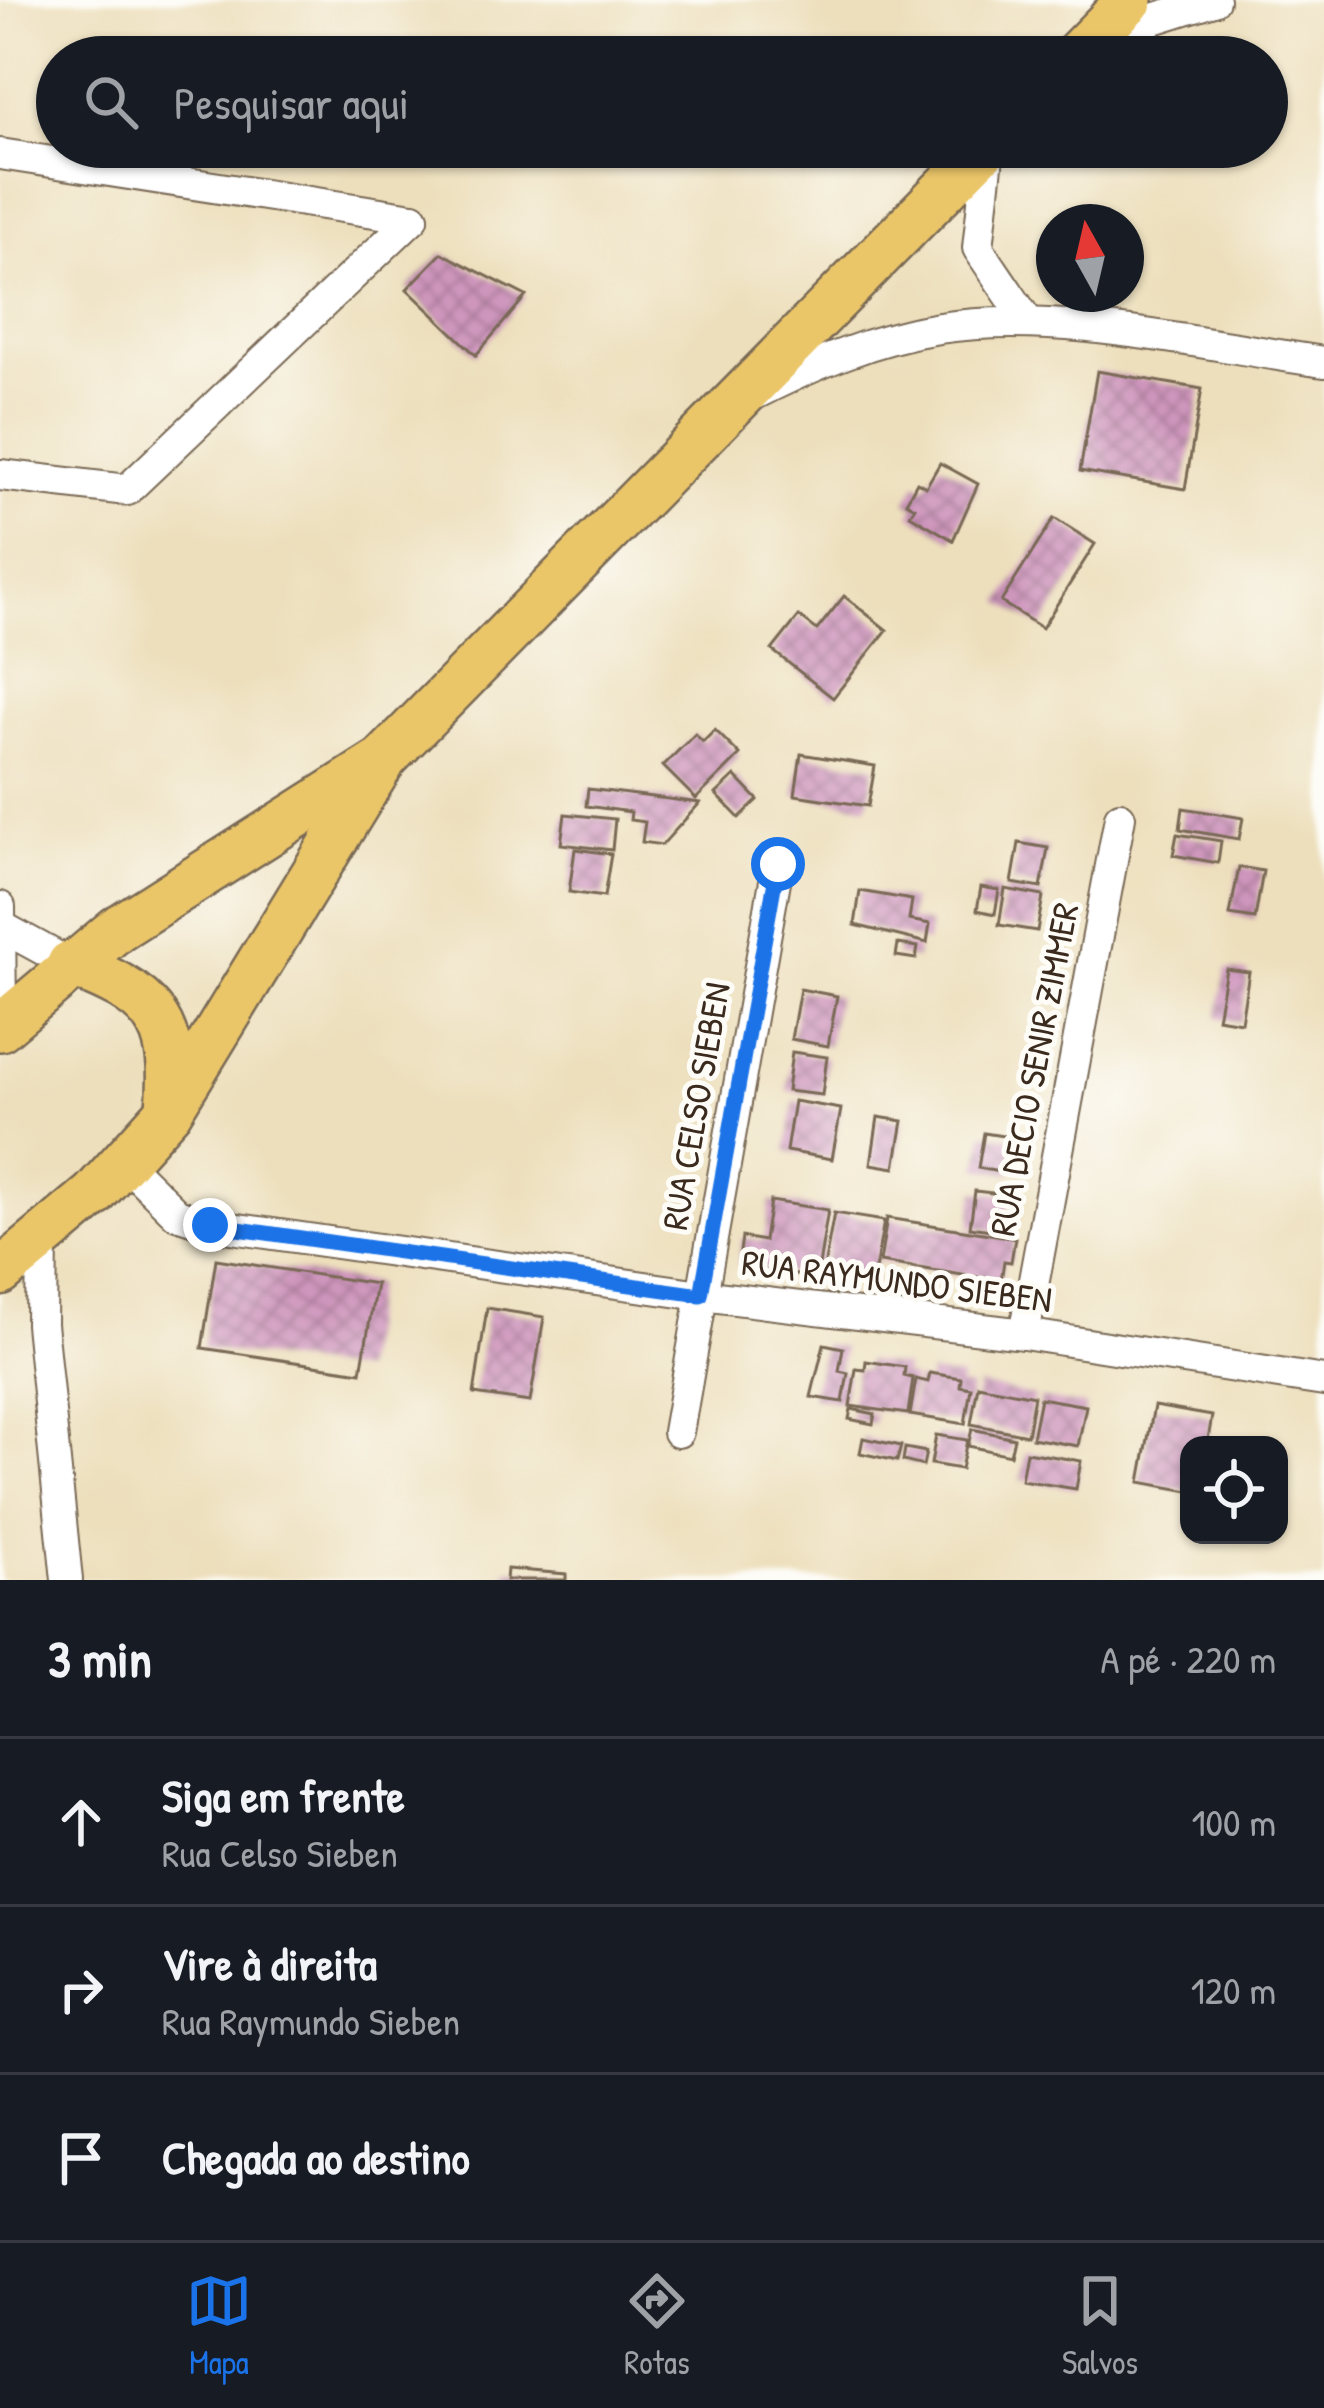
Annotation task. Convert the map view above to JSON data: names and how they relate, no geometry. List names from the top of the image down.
{
  "streets": {
    "street": ["RUA DECIO SENIR ZIMMER", "RUA CELSO SIEBEN", "RUA RAYMUNDO SIEBEN"]
  },
  "crossings": [
    ["RUA DECIO SENIR ZIMMER", "RUA RAYMUNDO SIEBEN"],
    ["RUA CELSO SIEBEN", "RUA RAYMUNDO SIEBEN"]
  ],
  "north": "top",
  "page": {
    "search": "Pesquisar aqui",
    "heading": ["3 min", "A pé · 220 m"],
    "list": [
      ["Siga em frente", "Rua Celso Sieben", "100 m"],
      ["Vire à direita", "Rua Raymundo Sieben", "120 m"],
      "Chegada ao destino"
    ],
    "nav": ["Mapa", "Rotas", "Salvos"]
  }
}
